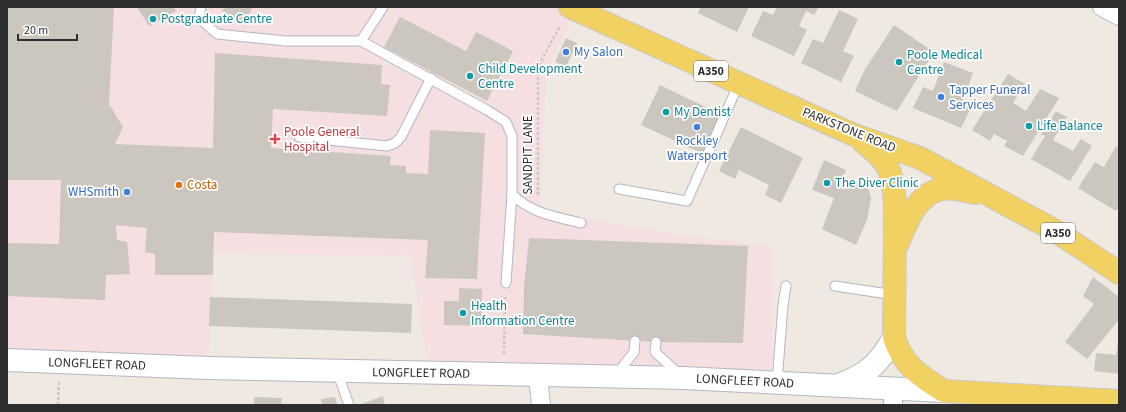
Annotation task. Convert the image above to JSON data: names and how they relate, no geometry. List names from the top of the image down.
{
  "streets": {
    "main road": ["A350", "PARKSTONE ROAD", "LONGFLEET ROAD"],
    "path": ["SANDPIT LANE"]
  },
  "crossings": [
    ["A350", "PARKSTONE ROAD"],
    ["A350", "LONGFLEET ROAD"],
    ["PARKSTONE ROAD", "SANDPIT LANE"]
  ],
  "places": {
    "other": [
      "Postgraduate Centre",
      "My Salon",
      "Poole Medical Centre",
      "Child Development Centre",
      "Tapper Funeral Services",
      "My Dentist",
      "Life Balance",
      "Rockley Watersport",
      "The Diver Clinic",
      "Costa",
      "WHSmith",
      "Health Information Centre"
    ],
    "health": ["Poole General Hospital"]
  },
  "scale_bar": "20 m"
}
